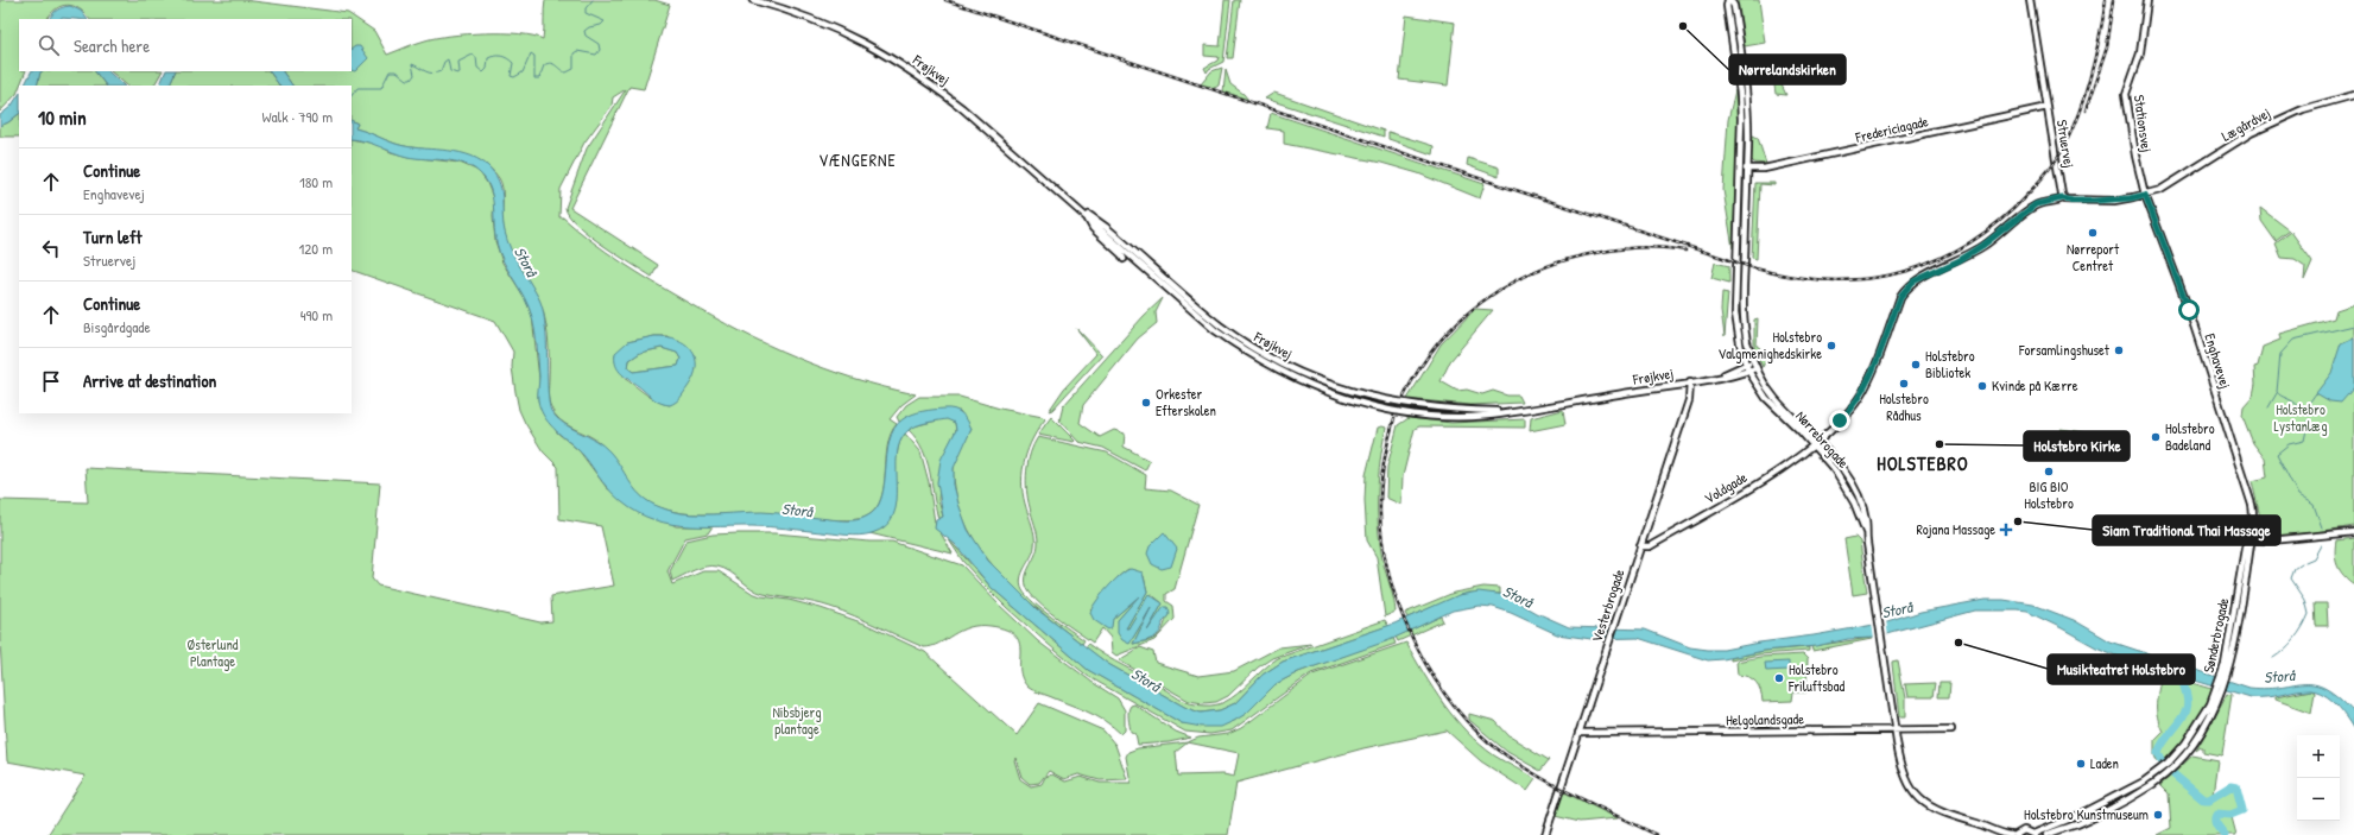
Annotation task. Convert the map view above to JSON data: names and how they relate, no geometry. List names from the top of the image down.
{
  "streets": {
    "street": [
      "Frøjkvej",
      "Stationsvej",
      "Lægårdvej",
      "Fredericiagade",
      "Struervej",
      "Enghavevej",
      "Nørrebrogade",
      "Voldgade",
      "Vesterbrogade",
      "Sønderbrogade",
      "Helgolandsgade"
    ]
  },
  "crossings": [
    ["Frøjkvej", "Nørrebrogade"],
    ["Frøjkvej", "Vesterbrogade"],
    ["Stationsvej", "Lægårdvej"],
    ["Stationsvej", "Enghavevej"],
    ["Lægårdvej", "Enghavevej"],
    ["Fredericiagade", "Struervej"],
    ["Fredericiagade", "Nørrebrogade"],
    ["Struervej", "Voldgade"],
    ["Enghavevej", "Sønderbrogade"],
    ["Nørrebrogade", "Voldgade"],
    ["Voldgade", "Vesterbrogade"],
    ["Vesterbrogade", "Helgolandsgade"]
  ],
  "districts": ["VÆNGERNE", "HOLSTEBRO"],
  "water": ["Storå"],
  "parks": ["Holstebro Lystanlæg", "Østerlund Plantage", "Nibsbjerg plantage"],
  "places": {
    "other": [
      "Nørrelandskirken",
      "Nørreport Centret",
      "Holstebro Valgmenighedskirke",
      "Forsamlingshuset",
      "Holstebro Bibliotek",
      "Holstebro Rådhus",
      "Kvinde på Kærre",
      "Orkester Efterskolen",
      "Holstebro Badeland",
      "Holstebro Kirke",
      "BIG BIO Holstebro",
      "Siam Traditional Thai Massage",
      "Musikteatret Holstebro",
      "Holstebro Friluftsbad",
      "Laden",
      "Holstebro Kunstmuseum"
    ],
    "health": ["Rojana Massage"]
  },
  "page": {
    "search": "Search here",
    "heading": ["10 min", "Walk · 790 m"],
    "list": [
      ["Continue", "Enghavevej", "180 m"],
      ["Turn left", "Struervej", "120 m"],
      ["Continue", "Bisgårdgade", "490 m"],
      "Arrive at destination"
    ],
    "map_buttons": ["+", "−"]
  }
}
